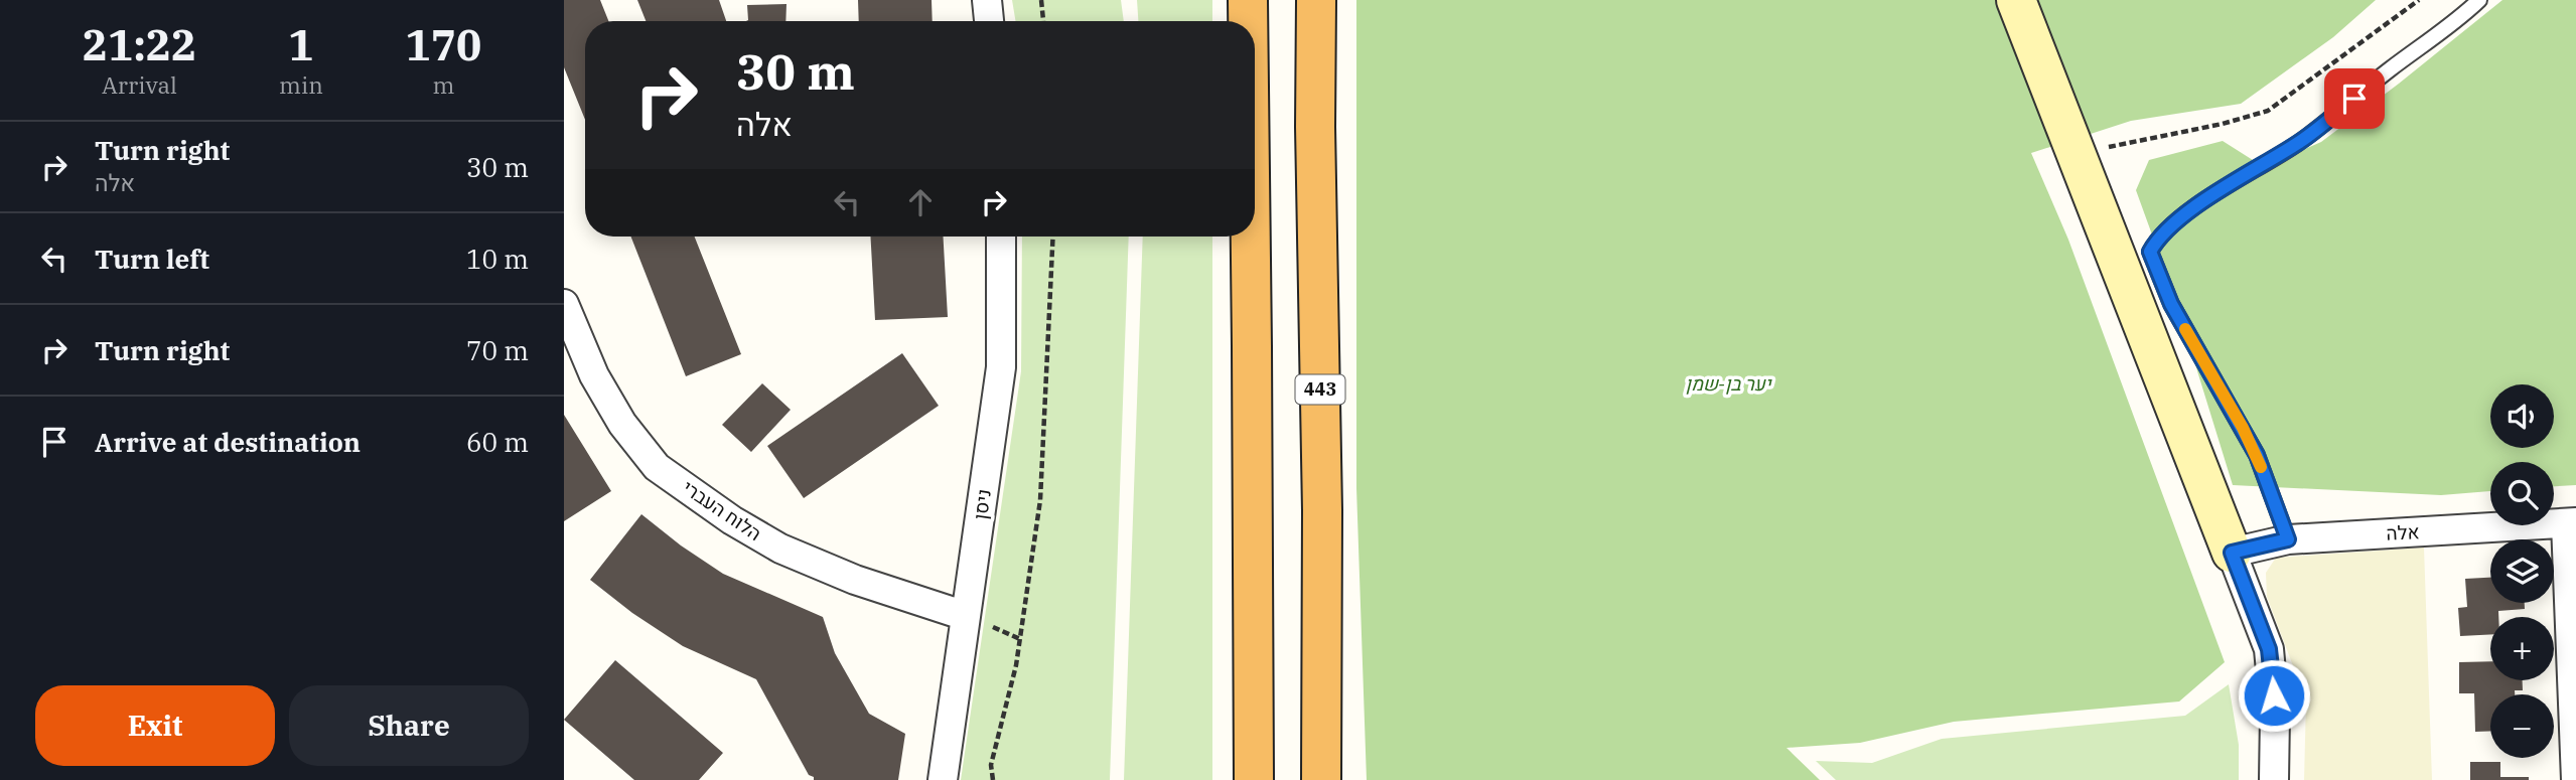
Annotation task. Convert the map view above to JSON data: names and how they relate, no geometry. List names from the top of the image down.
{
  "streets": {
    "highway": ["443"],
    "street": ["ניסן", "הלוח העברי", "אלה"]
  },
  "crossings": [
    ["ניסן", "הלוח העברי"]
  ],
  "parks": ["יער בן-שמן"],
  "page": {
    "eta": [
      "21:22",
      "Arrival",
      "1",
      "min",
      "170",
      "m"
    ],
    "turn": ["30 m", "אלה"],
    "list": [
      {
        "name": "Turn right",
        "note": "אלה",
        "value": "30 m"
      },
      {
        "name": "Turn left",
        "value": "10 m"
      },
      {
        "name": "Turn right",
        "value": "70 m"
      },
      {
        "name": "Arrive at destination",
        "value": "60 m"
      }
    ],
    "map_buttons": ["+", "−"],
    "buttons": ["Exit", "Share"]
  }
}
